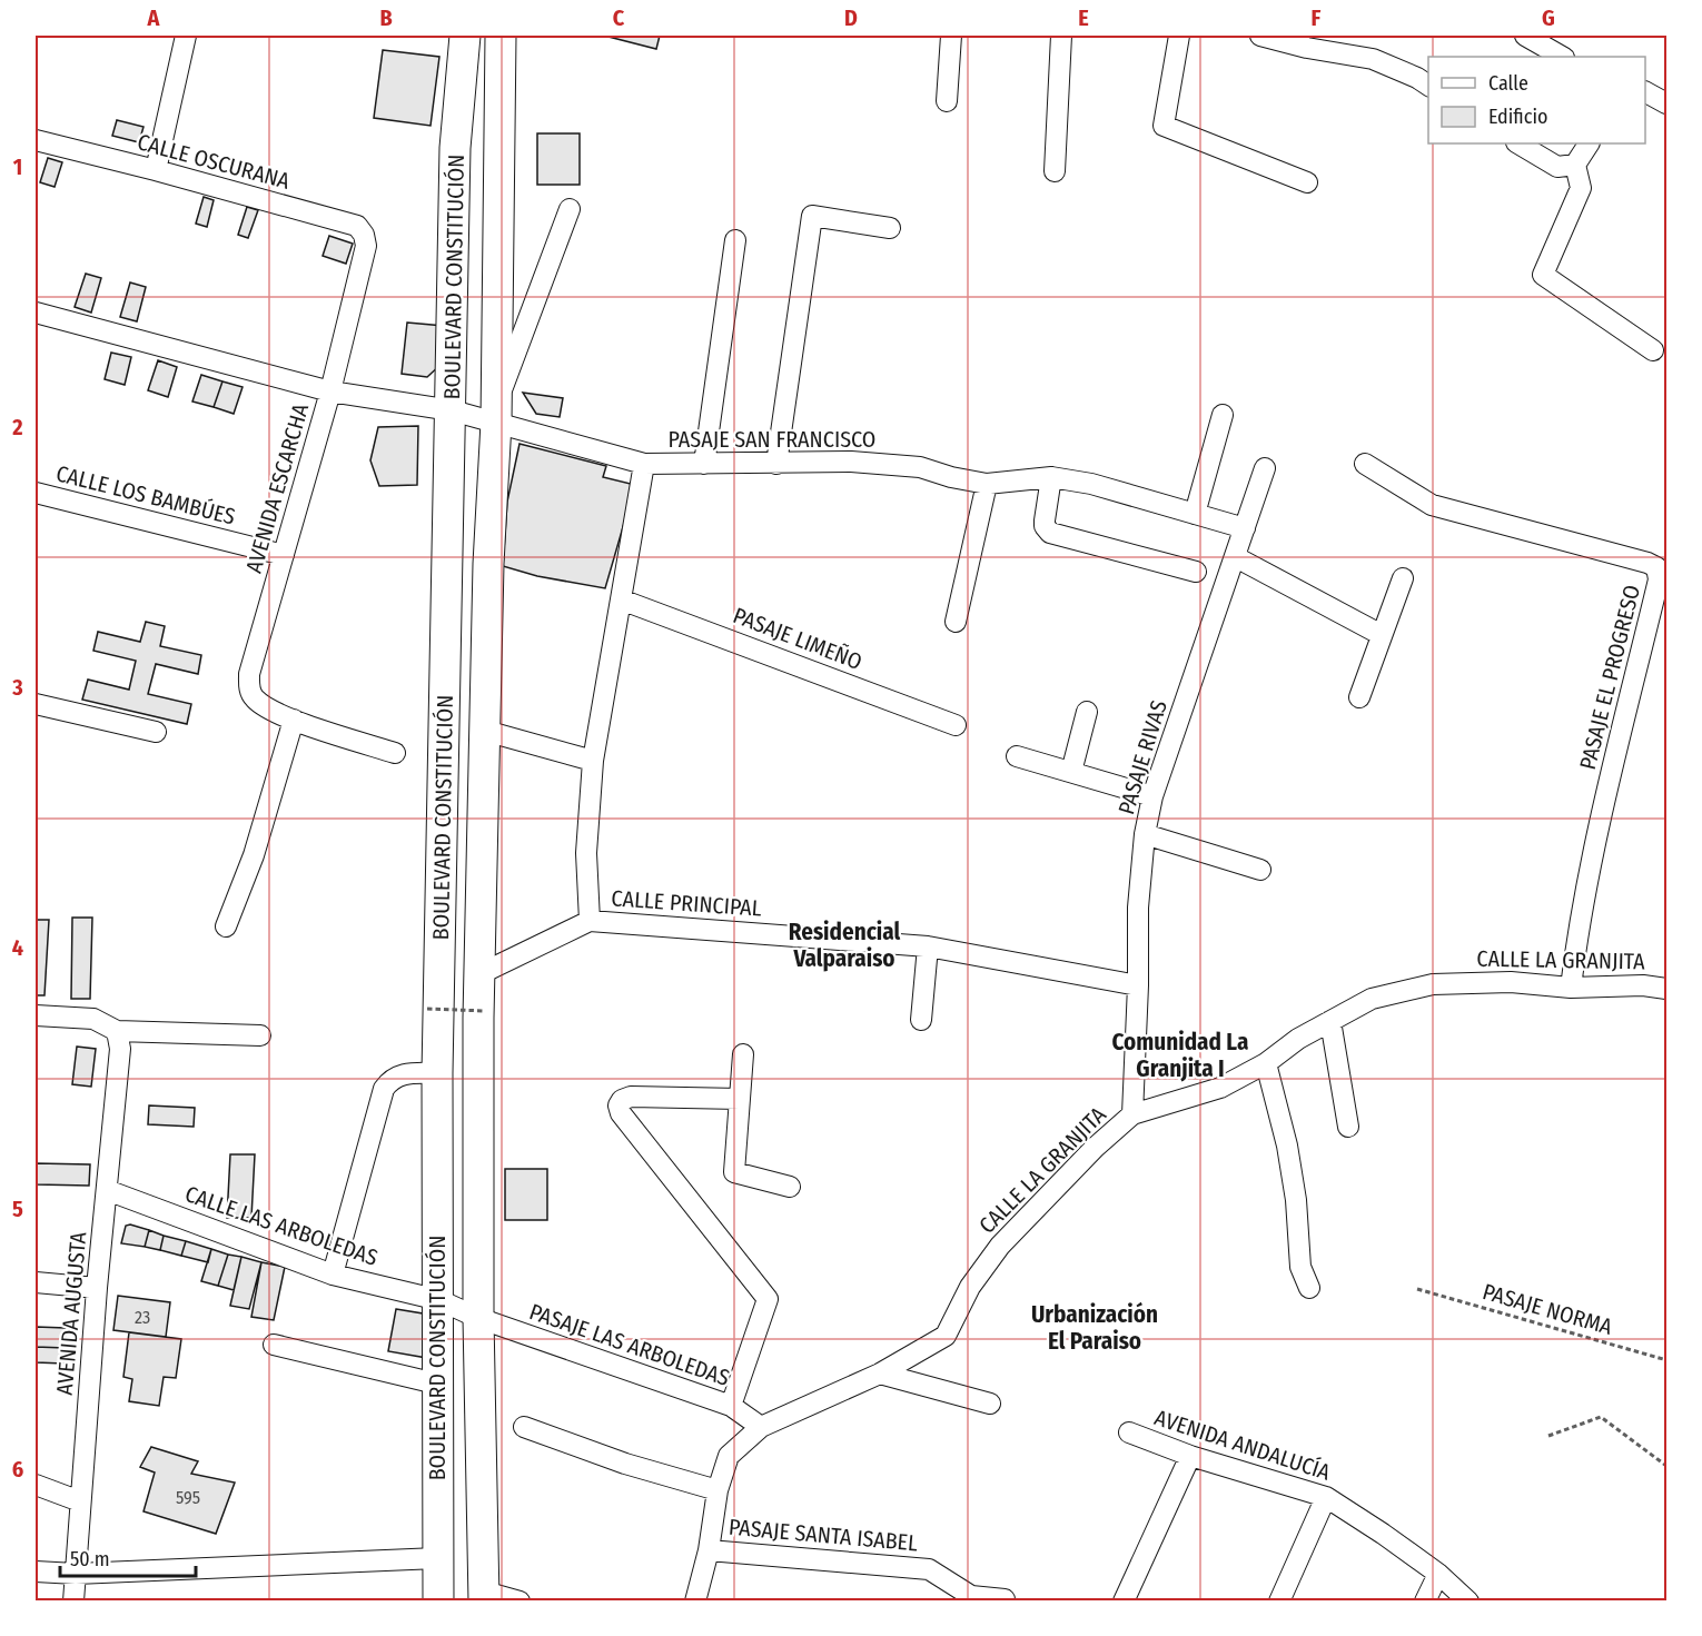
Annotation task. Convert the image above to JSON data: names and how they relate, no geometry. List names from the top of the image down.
{
  "streets": {
    "highway": ["BOULEVARD CONSTITUCIÓN"],
    "street": [
      "CALLE OSCURANA",
      "PASAJE SAN FRANCISCO",
      "AVENIDA ESCARCHA",
      "CALLE LOS BAMBÚES",
      "PASAJE LIMEÑO",
      "PASAJE EL PROGRESO",
      "PASAJE RIVAS",
      "CALLE PRINCIPAL",
      "CALLE LA GRANJITA",
      "CALLE LAS ARBOLEDAS",
      "AVENIDA AUGUSTA",
      "PASAJE LAS ARBOLEDAS",
      "AVENIDA ANDALUCÍA",
      "PASAJE SANTA ISABEL"
    ],
    "path": ["PASAJE NORMA"]
  },
  "crossings": [
    ["CALLE OSCURANA", "AVENIDA ESCARCHA"],
    ["BOULEVARD CONSTITUCIÓN", "PASAJE SAN FRANCISCO"],
    ["BOULEVARD CONSTITUCIÓN", "CALLE PRINCIPAL"],
    ["BOULEVARD CONSTITUCIÓN", "CALLE LAS ARBOLEDAS"],
    ["BOULEVARD CONSTITUCIÓN", "PASAJE LAS ARBOLEDAS"],
    ["PASAJE SAN FRANCISCO", "AVENIDA ESCARCHA"],
    ["PASAJE SAN FRANCISCO", "PASAJE RIVAS"],
    ["AVENIDA ESCARCHA", "CALLE LOS BAMBÚES"],
    ["PASAJE EL PROGRESO", "CALLE LA GRANJITA"],
    ["PASAJE RIVAS", "CALLE PRINCIPAL"],
    ["PASAJE RIVAS", "CALLE LA GRANJITA"],
    ["CALLE LA GRANJITA", "PASAJE LAS ARBOLEDAS"],
    ["CALLE LA GRANJITA", "PASAJE SANTA ISABEL"],
    ["CALLE LAS ARBOLEDAS", "AVENIDA AUGUSTA"],
    ["CALLE LAS ARBOLEDAS", "PASAJE LAS ARBOLEDAS"]
  ],
  "districts": ["Residencial Valparaiso", "Comunidad La Granjita I", "Urbanización El Paraiso"],
  "house_numbers": ["23", "595"],
  "legend": ["Calle", "Edificio"],
  "scale_bar": "50 m",
  "grid": {
    "columns": [
      "A",
      "B",
      "C",
      "D",
      "E",
      "F",
      "G"
    ],
    "rows": [
      "1",
      "2",
      "3",
      "4",
      "5",
      "6"
    ]
  }
}
